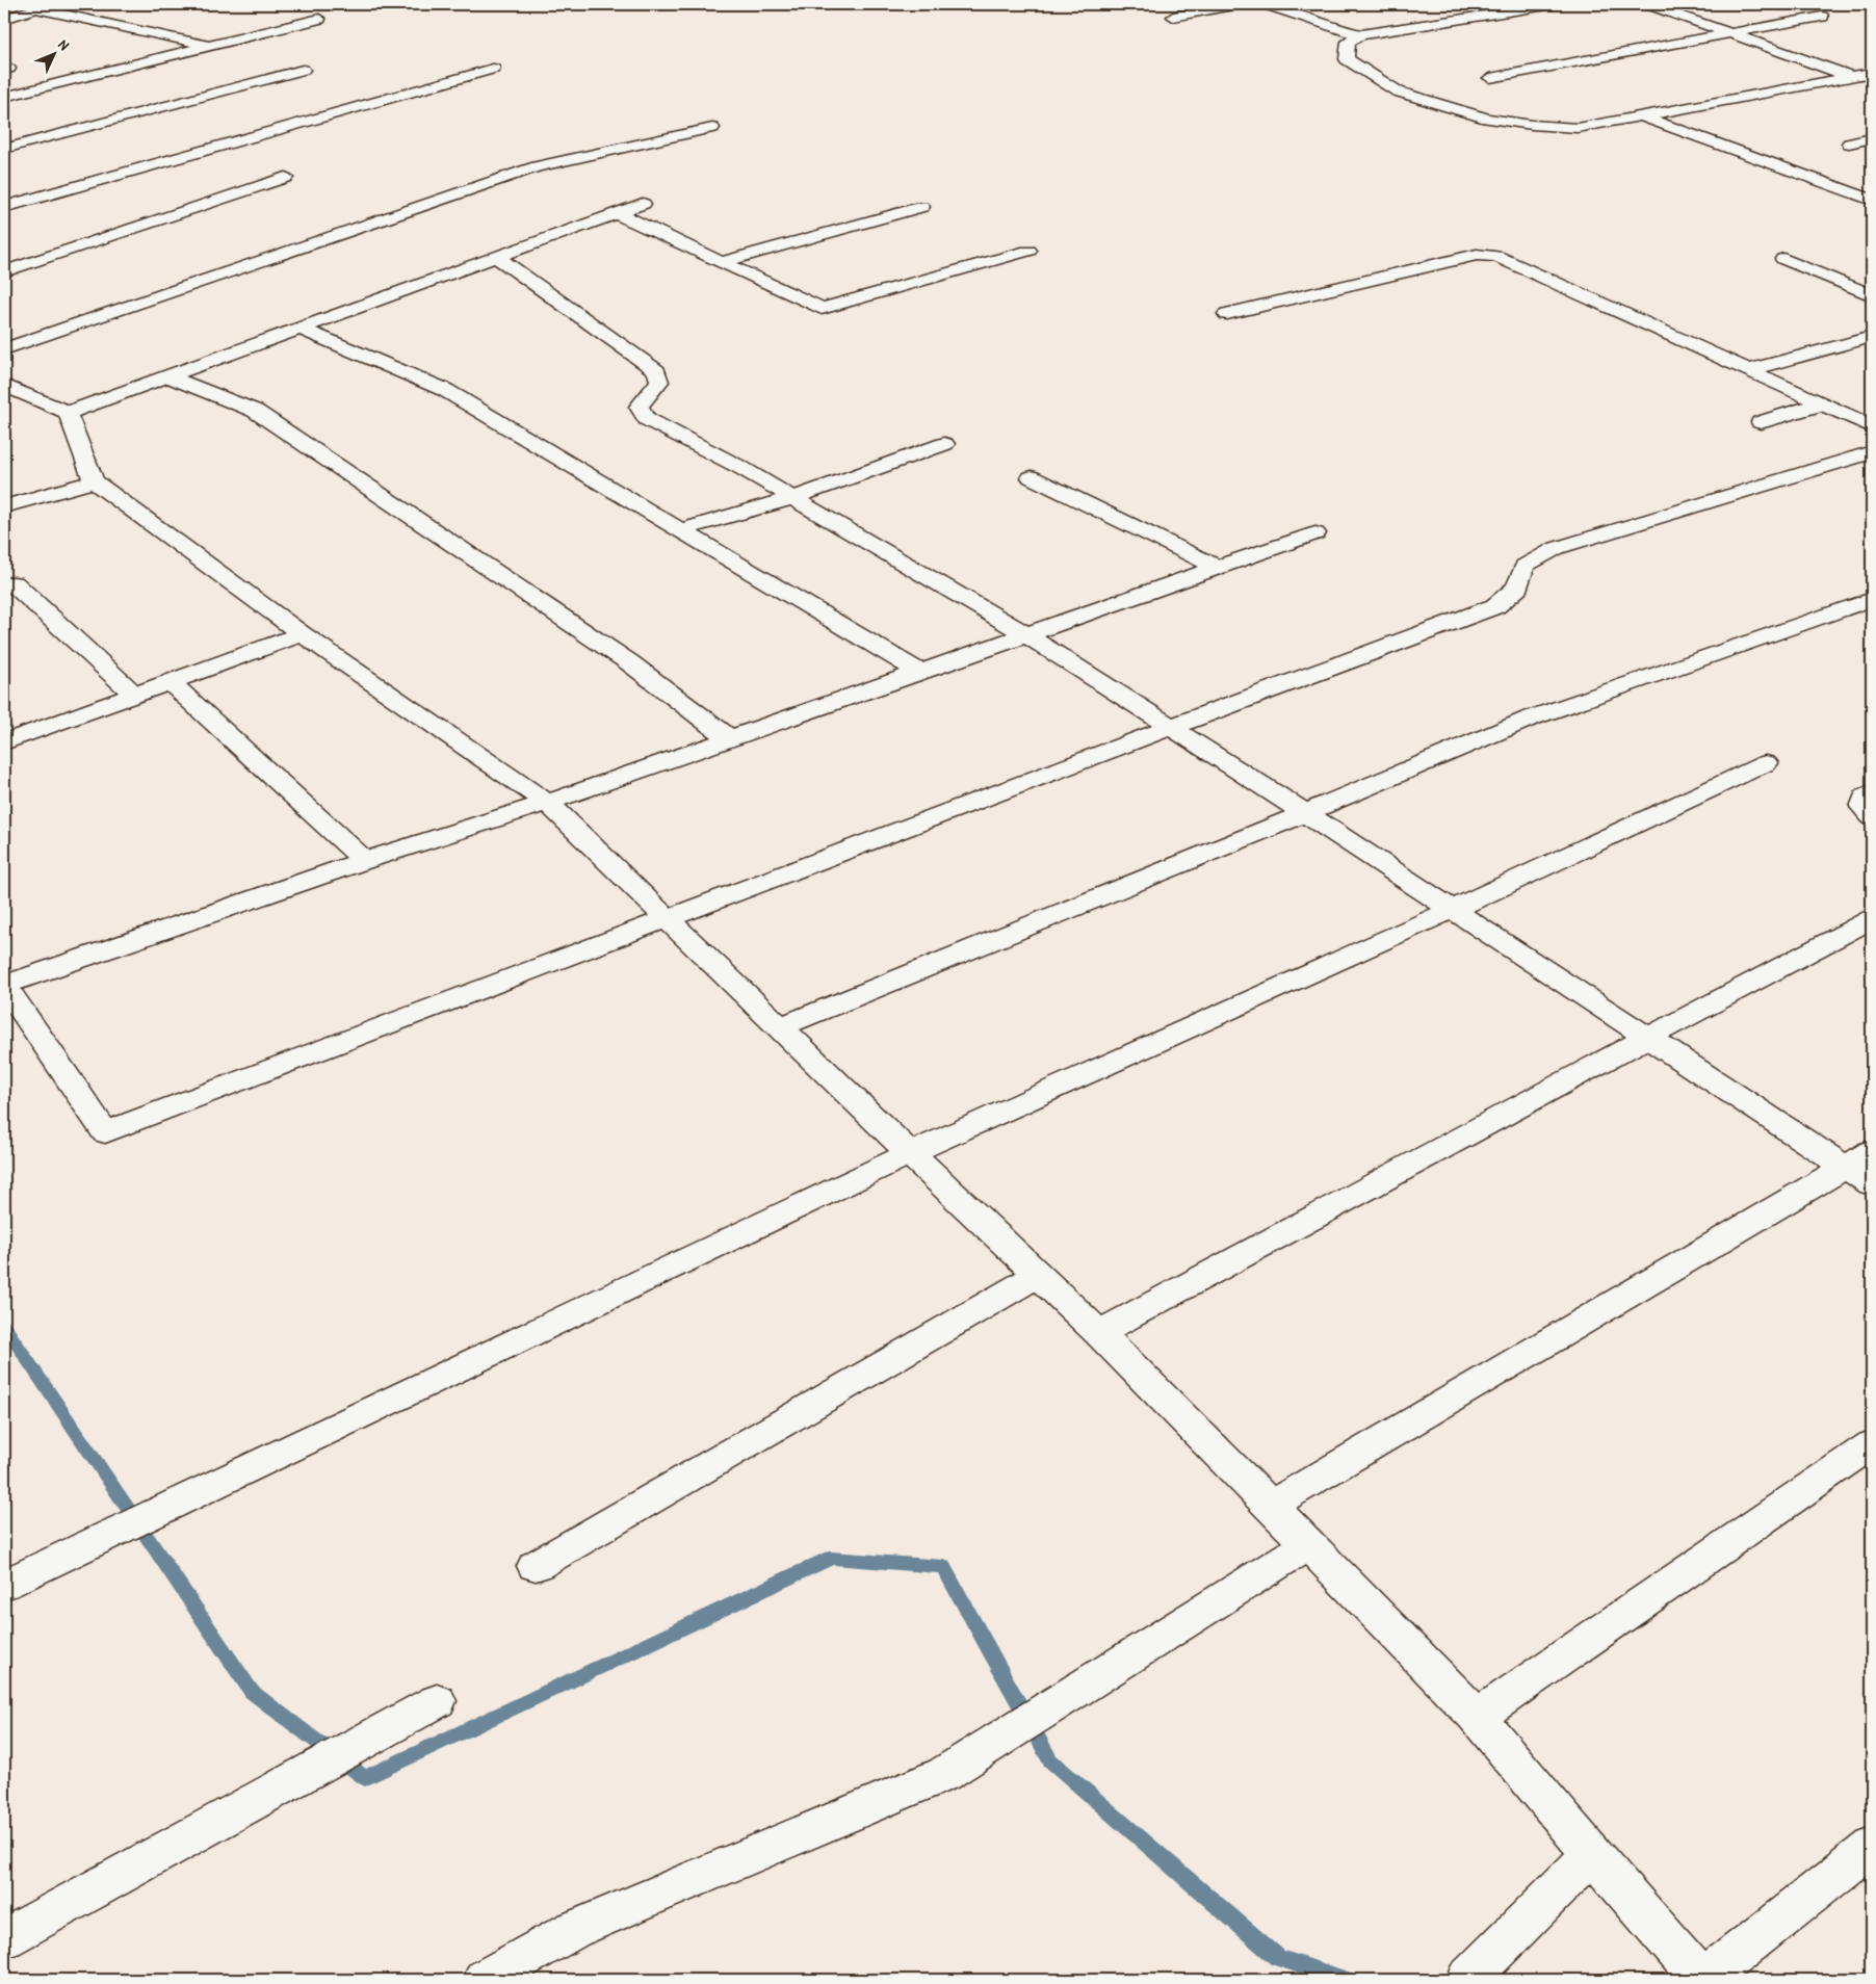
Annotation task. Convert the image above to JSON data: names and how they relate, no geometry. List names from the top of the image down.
{
  "north": "top right"
}
